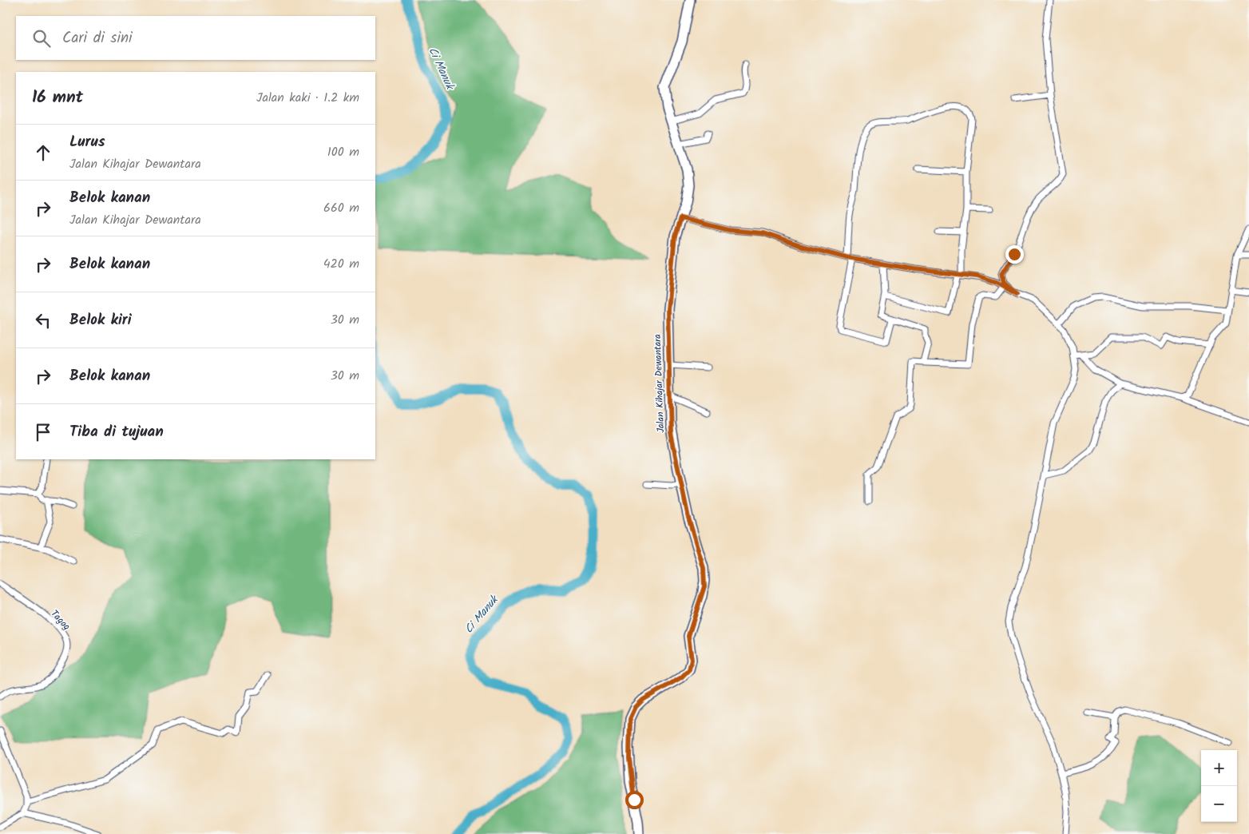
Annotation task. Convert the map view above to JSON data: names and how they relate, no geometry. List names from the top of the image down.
{
  "streets": {
    "main road": ["Jalan Kihajar Dewantara"],
    "street": ["Tagog"]
  },
  "water": ["Ci Manuk"],
  "page": {
    "search": "Cari di sini",
    "heading": ["16 mnt", "Jalan kaki · 1.2 km"],
    "list": [
      ["Lurus", "Jalan Kihajar Dewantara", "100 m"],
      ["Belok kanan", "Jalan Kihajar Dewantara", "660 m"],
      ["Belok kanan", "420 m"],
      ["Belok kiri", "30 m"],
      ["Belok kanan", "30 m"],
      "Tiba di tujuan"
    ],
    "map_buttons": ["+", "−"]
  }
}
